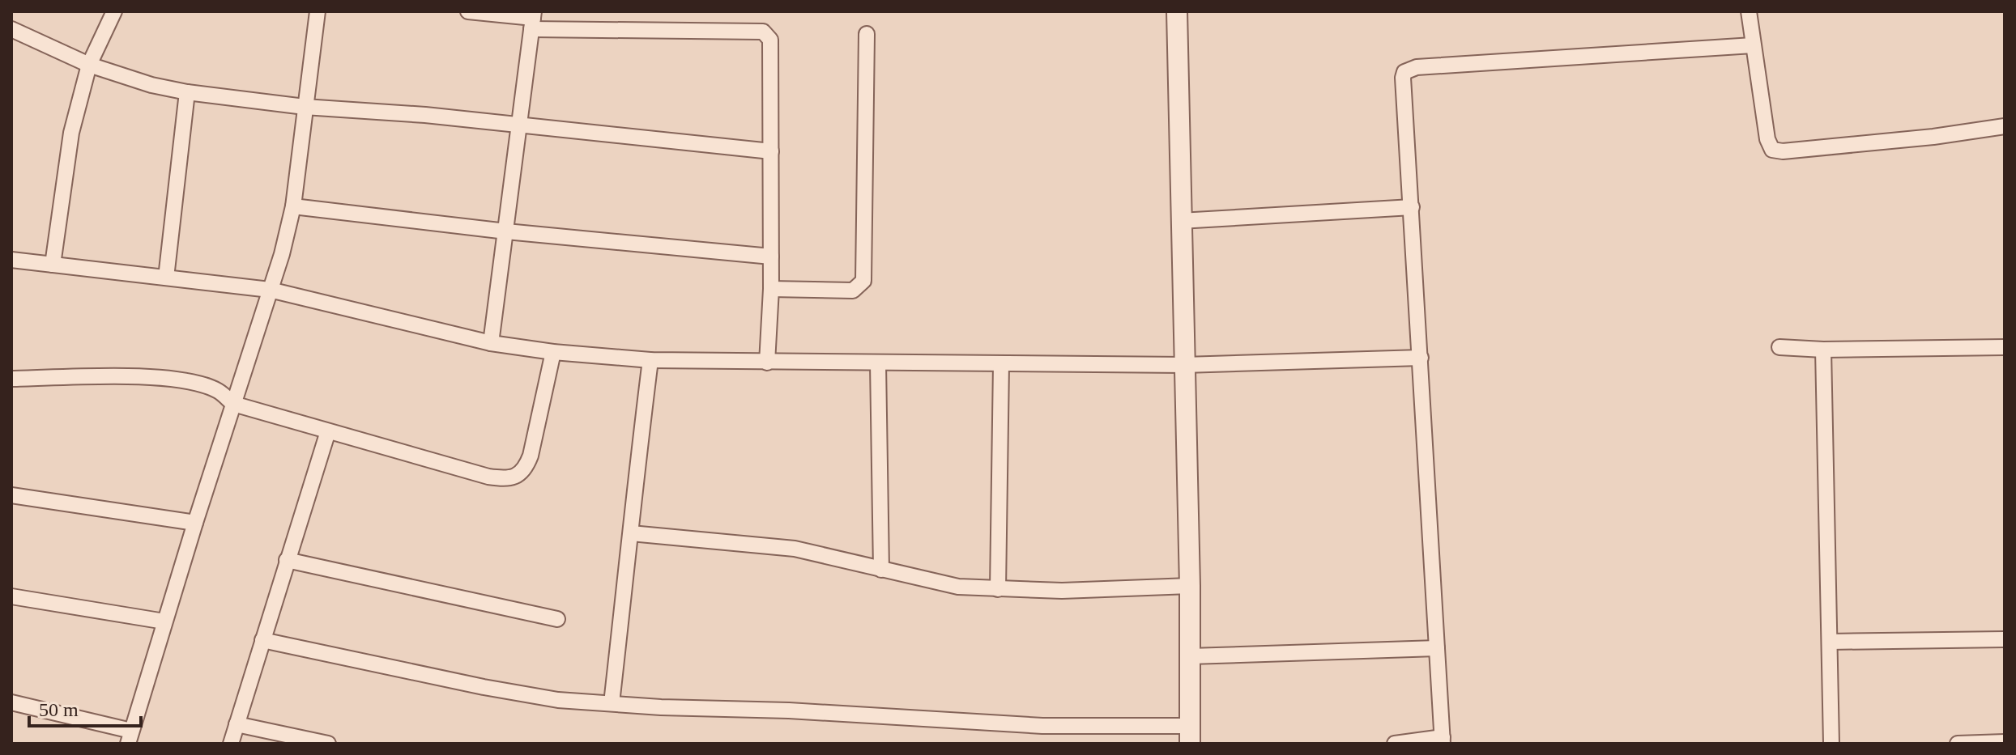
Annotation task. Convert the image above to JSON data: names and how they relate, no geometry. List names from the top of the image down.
{
  "scale_bar": "50 m"
}
